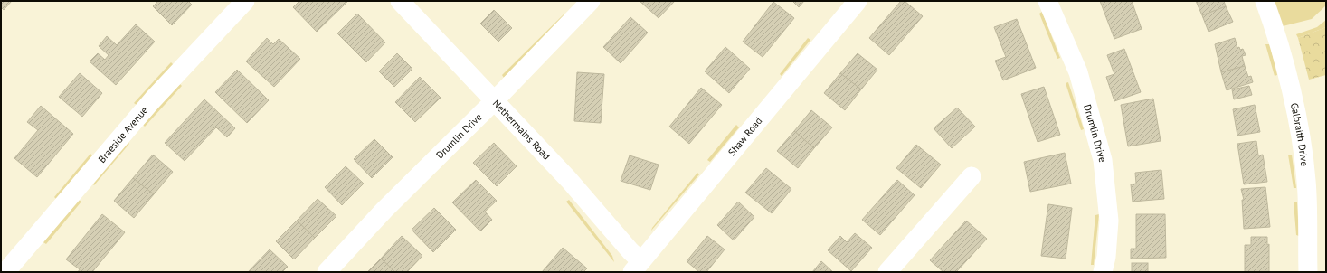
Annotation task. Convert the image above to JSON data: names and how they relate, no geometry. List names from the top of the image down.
{
  "streets": {
    "street": [
      "Nethermains Road",
      "Drumlin Drive",
      "Braeside Avenue",
      "Galbraith Drive",
      "Shaw Road"
    ]
  },
  "crossings": [
    ["Nethermains Road", "Drumlin Drive"],
    ["Nethermains Road", "Shaw Road"]
  ]
}
